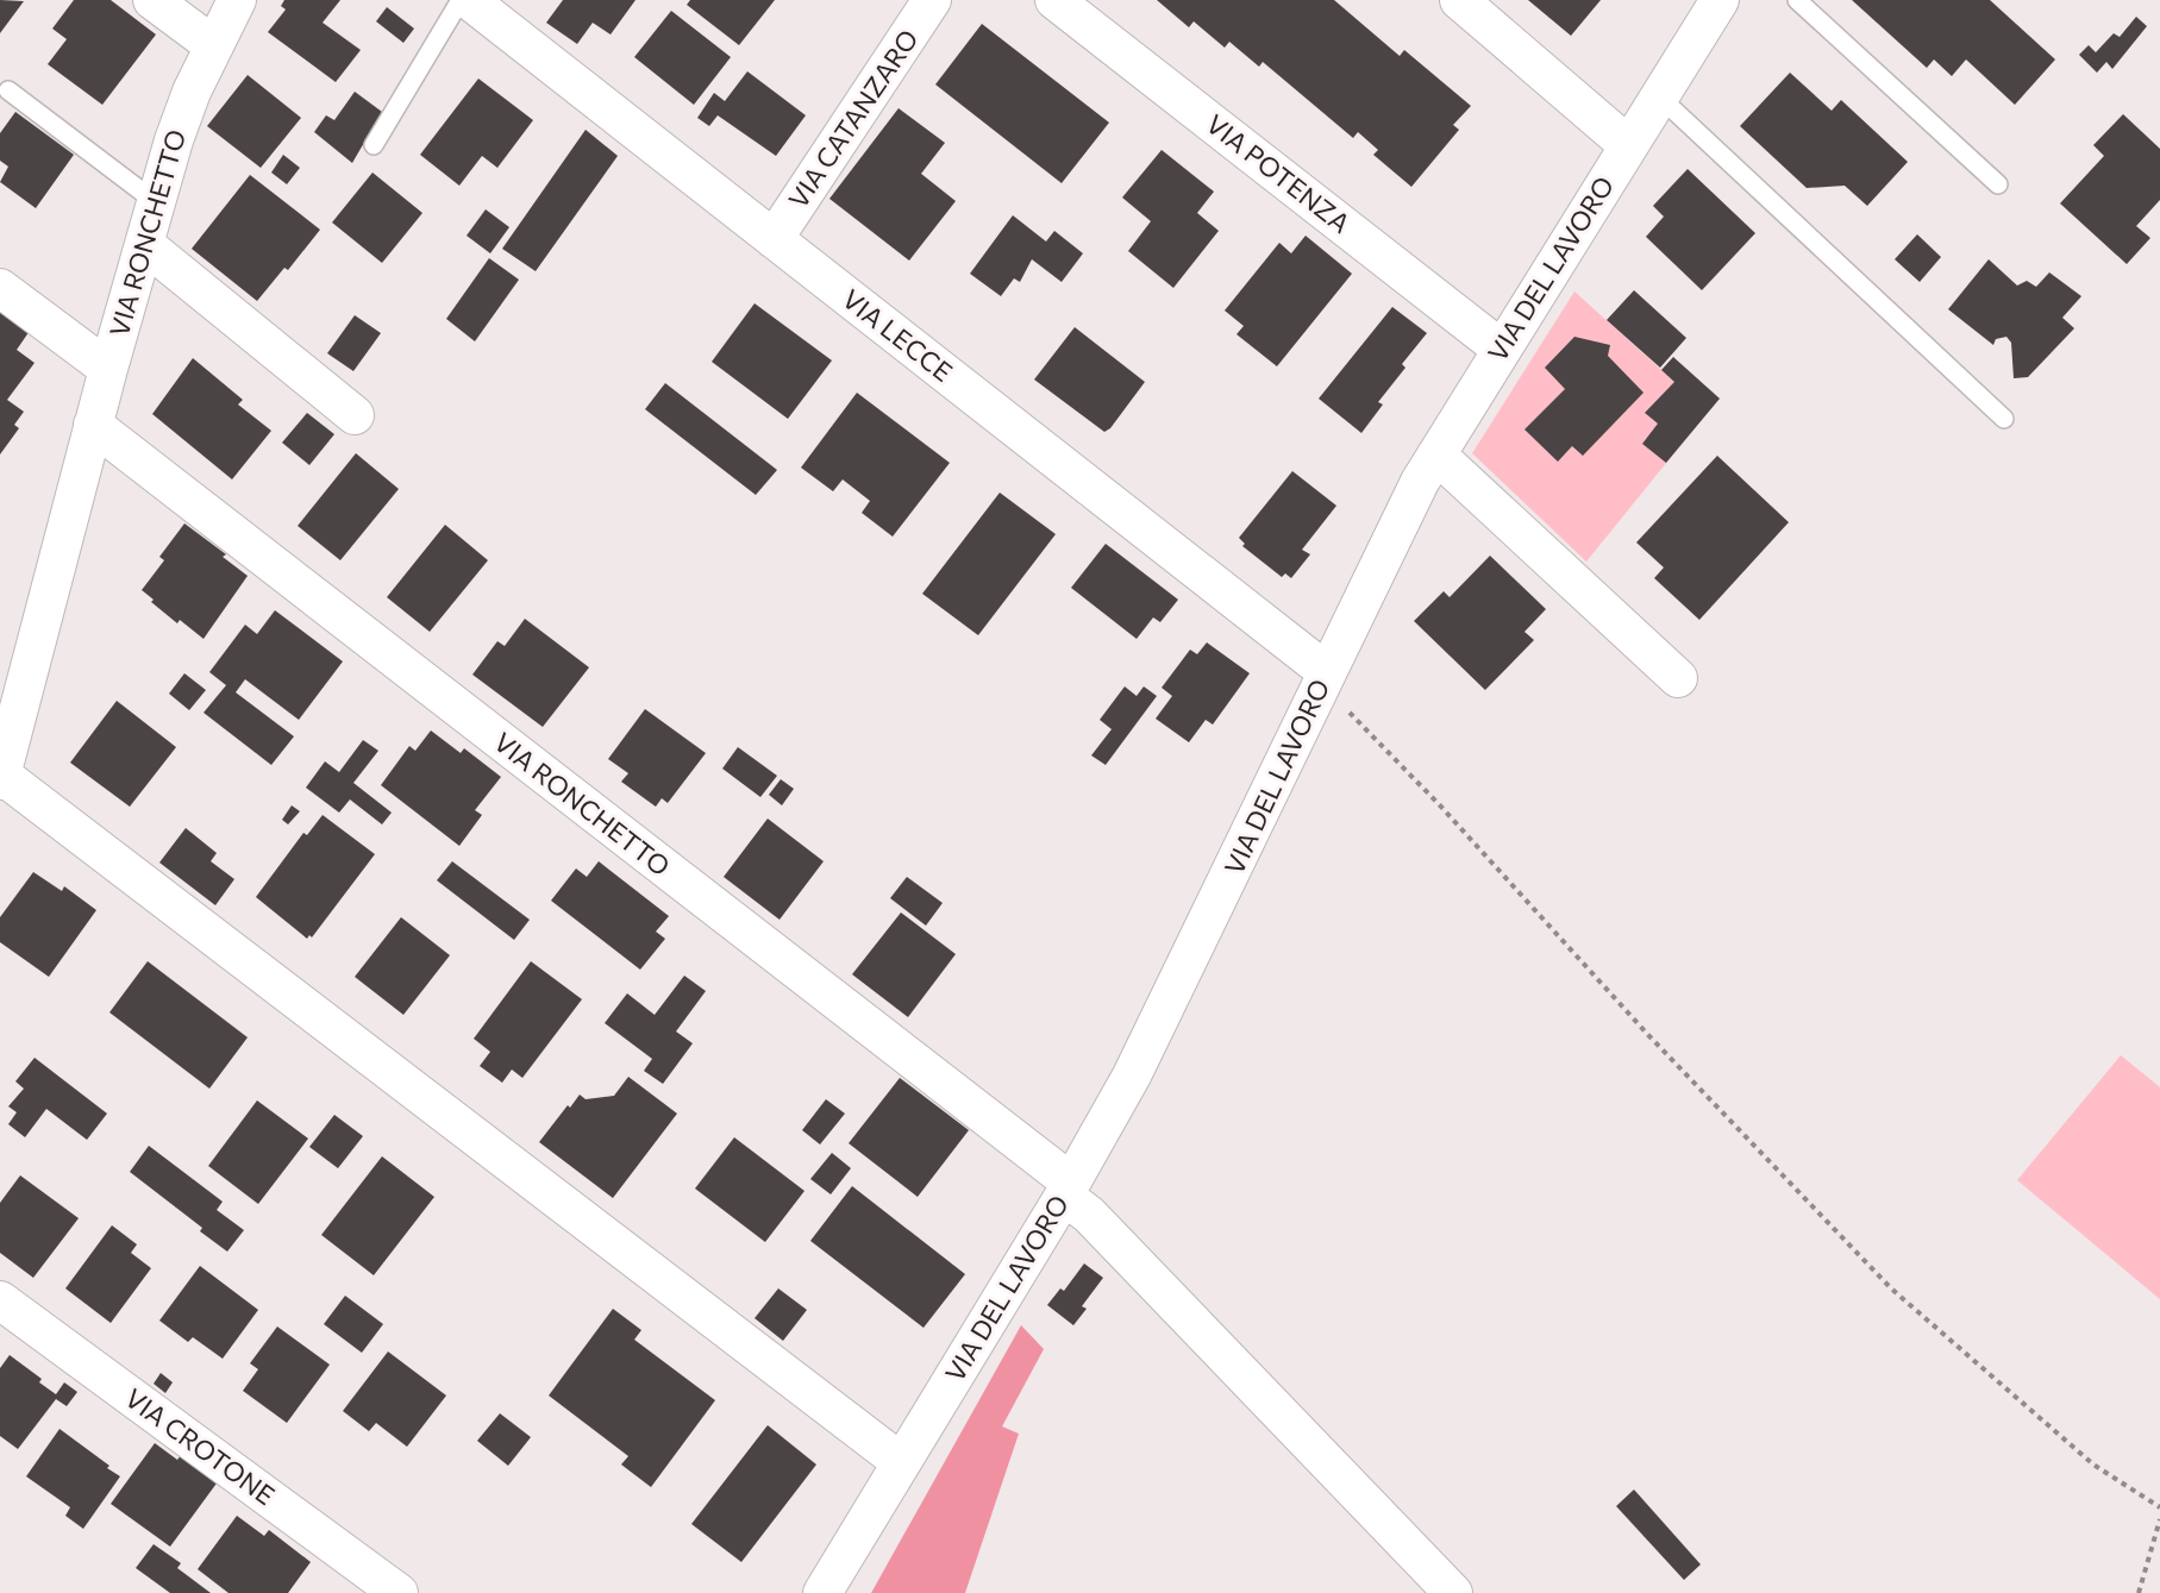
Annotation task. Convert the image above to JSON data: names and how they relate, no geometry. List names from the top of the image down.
{
  "streets": {
    "street": [
      "VIA CATANZARO",
      "VIA POTENZA",
      "VIA RONCHETTO",
      "VIA DEL LAVORO",
      "VIA LECCE",
      "VIA CROTONE"
    ]
  },
  "crossings": [
    ["VIA CATANZARO", "VIA LECCE"],
    ["VIA POTENZA", "VIA DEL LAVORO"],
    ["VIA RONCHETTO", "VIA DEL LAVORO"],
    ["VIA DEL LAVORO", "VIA LECCE"]
  ]
}
